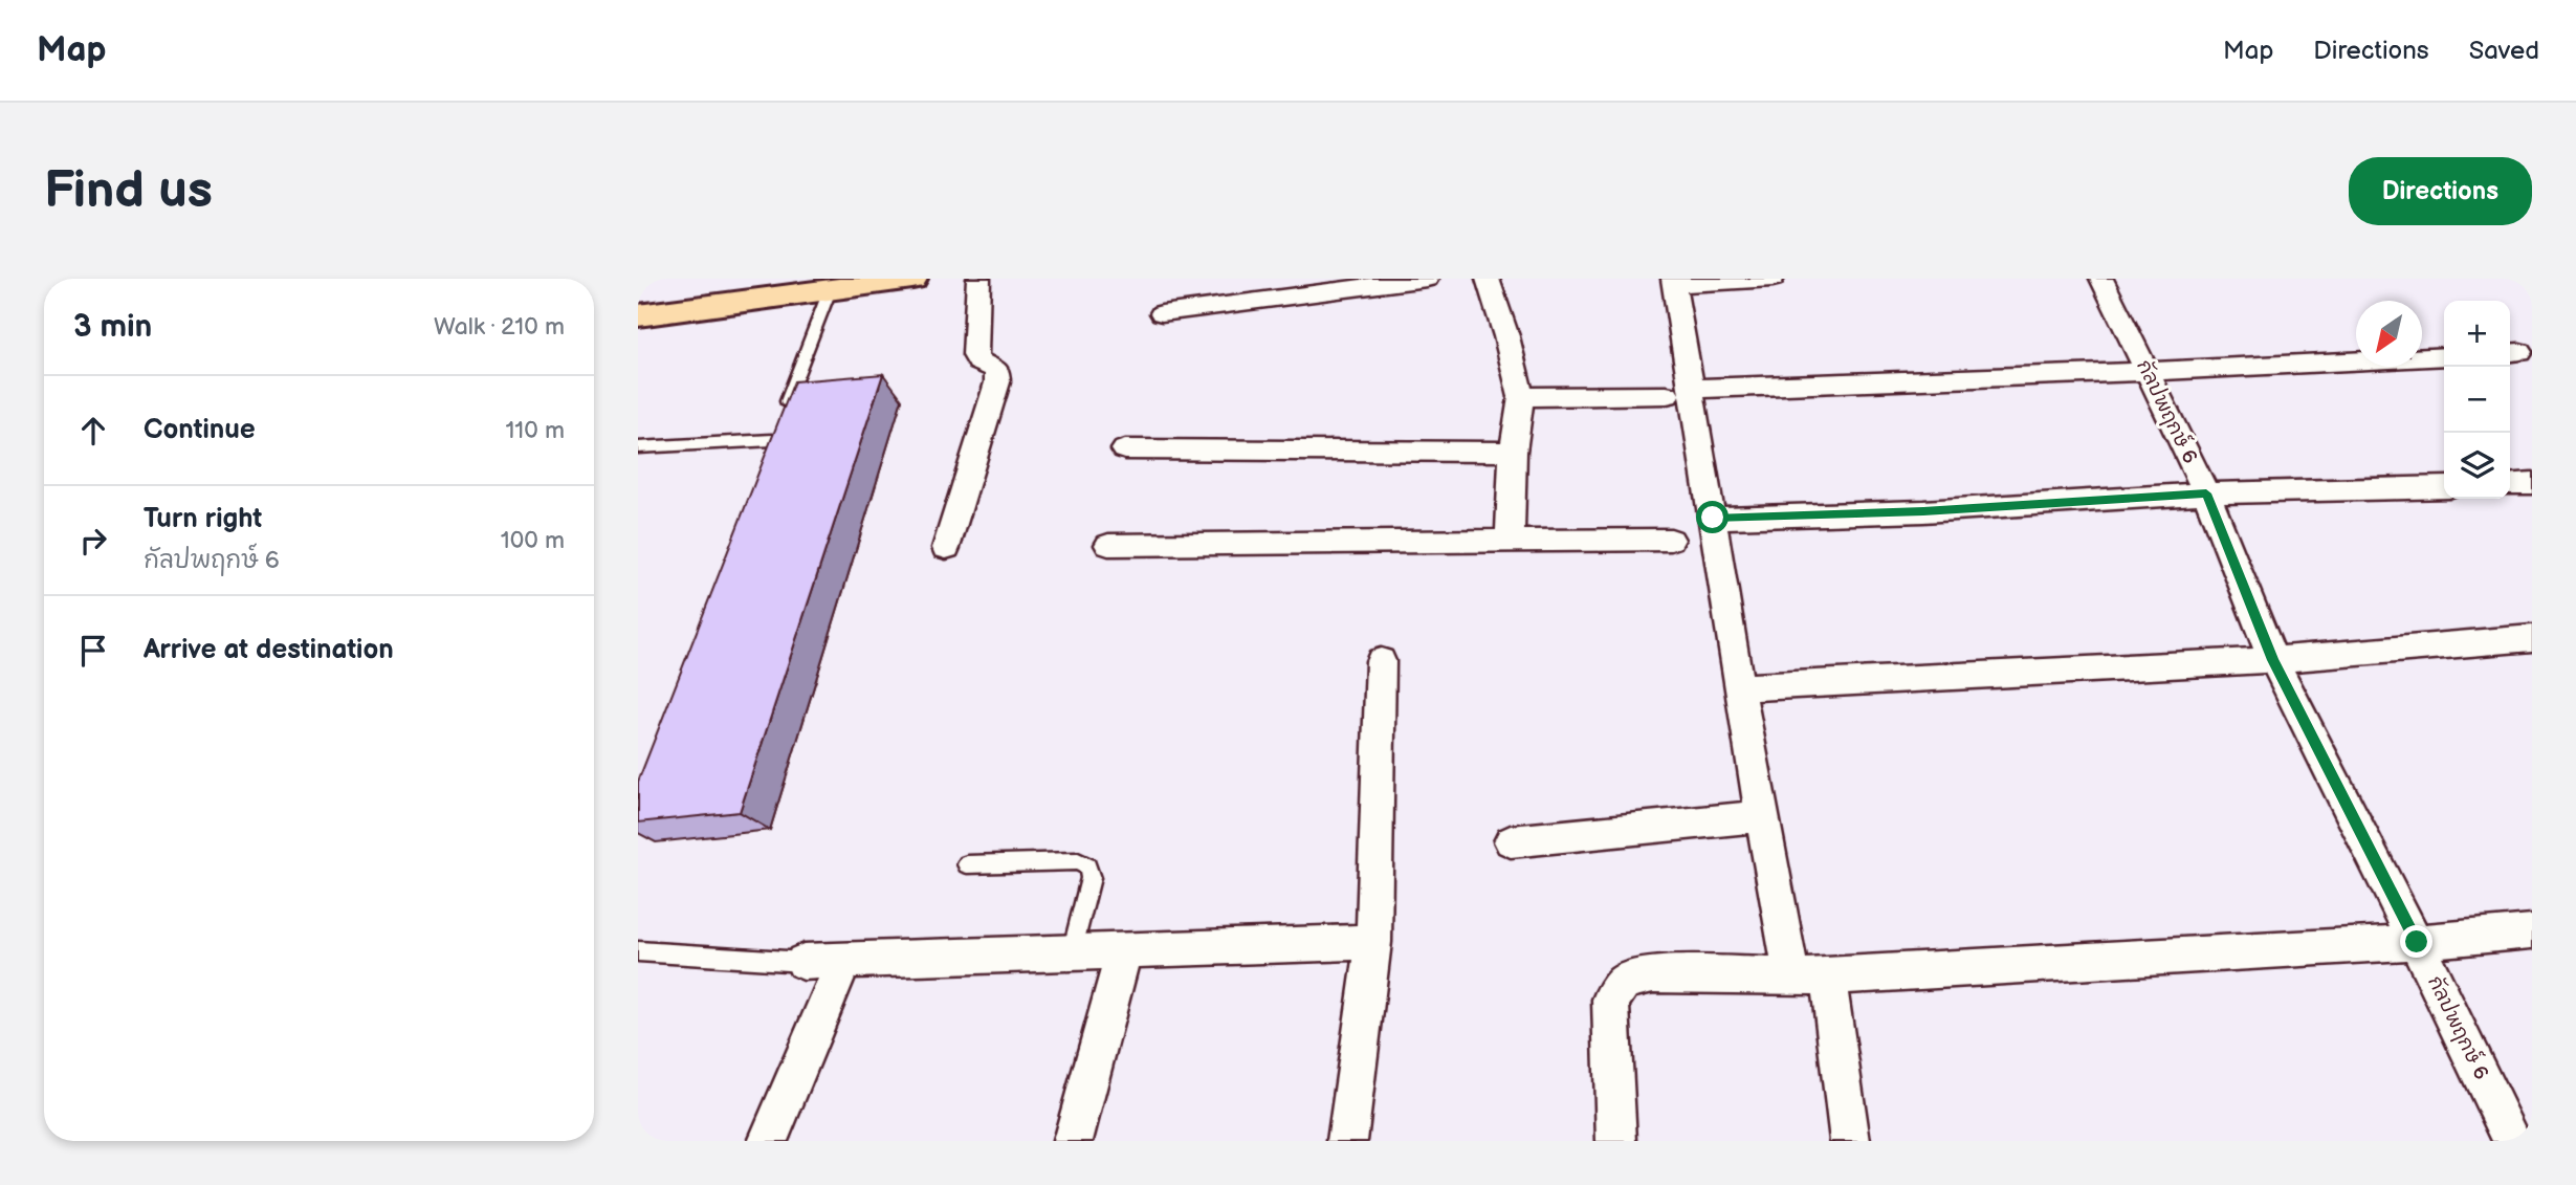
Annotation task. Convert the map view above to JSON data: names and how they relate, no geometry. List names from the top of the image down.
{
  "streets": {
    "street": ["กัลปพฤกษ์ 6"]
  },
  "north": "bottom left",
  "page": {
    "header": "Map",
    "nav": ["Map", "Directions", "Saved"],
    "buttons": "Directions",
    "title": "Find us",
    "heading": ["3 min", "Walk · 210 m"],
    "map_buttons": ["+", "−"],
    "list": [
      ["Continue", "110 m"],
      ["Turn right", "กัลปพฤกษ์ 6", "100 m"],
      "Arrive at destination"
    ]
  }
}
